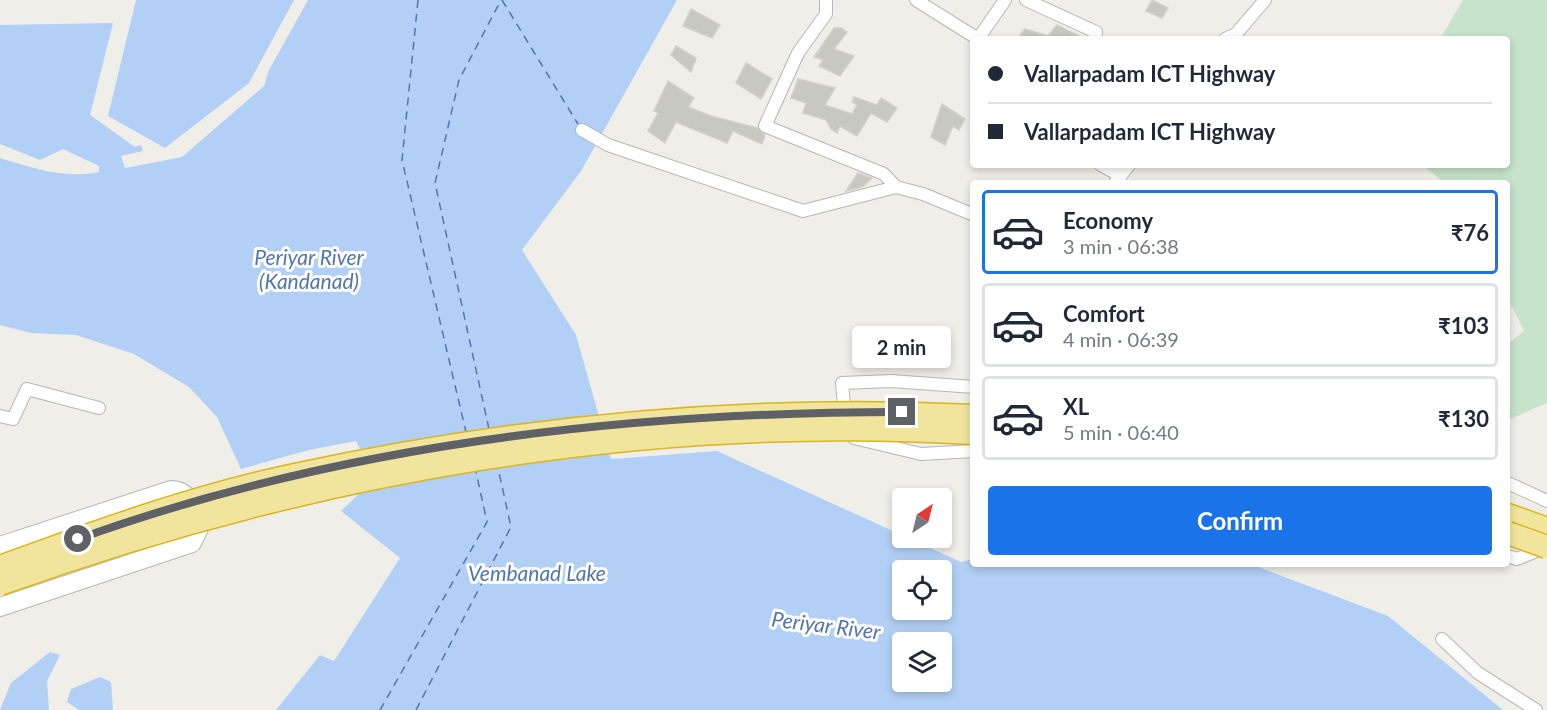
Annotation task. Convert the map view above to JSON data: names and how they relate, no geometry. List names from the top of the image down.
{
  "water": ["Periyar River (Kandanad)", "Vembanad Lake", "Periyar River"],
  "north": "top right",
  "page": {
    "banner": ["Vallarpadam ICT Highway", "Vallarpadam ICT Highway"],
    "list": [
      {
        "name": "Economy",
        "note": "3 min · 06:38",
        "value": "₹76"
      },
      {
        "name": "Comfort",
        "note": "4 min · 06:39",
        "value": "₹103"
      },
      {
        "name": "XL",
        "note": "5 min · 06:40",
        "value": "₹130"
      }
    ],
    "bubble": "2 min",
    "buttons": "Confirm"
  }
}
